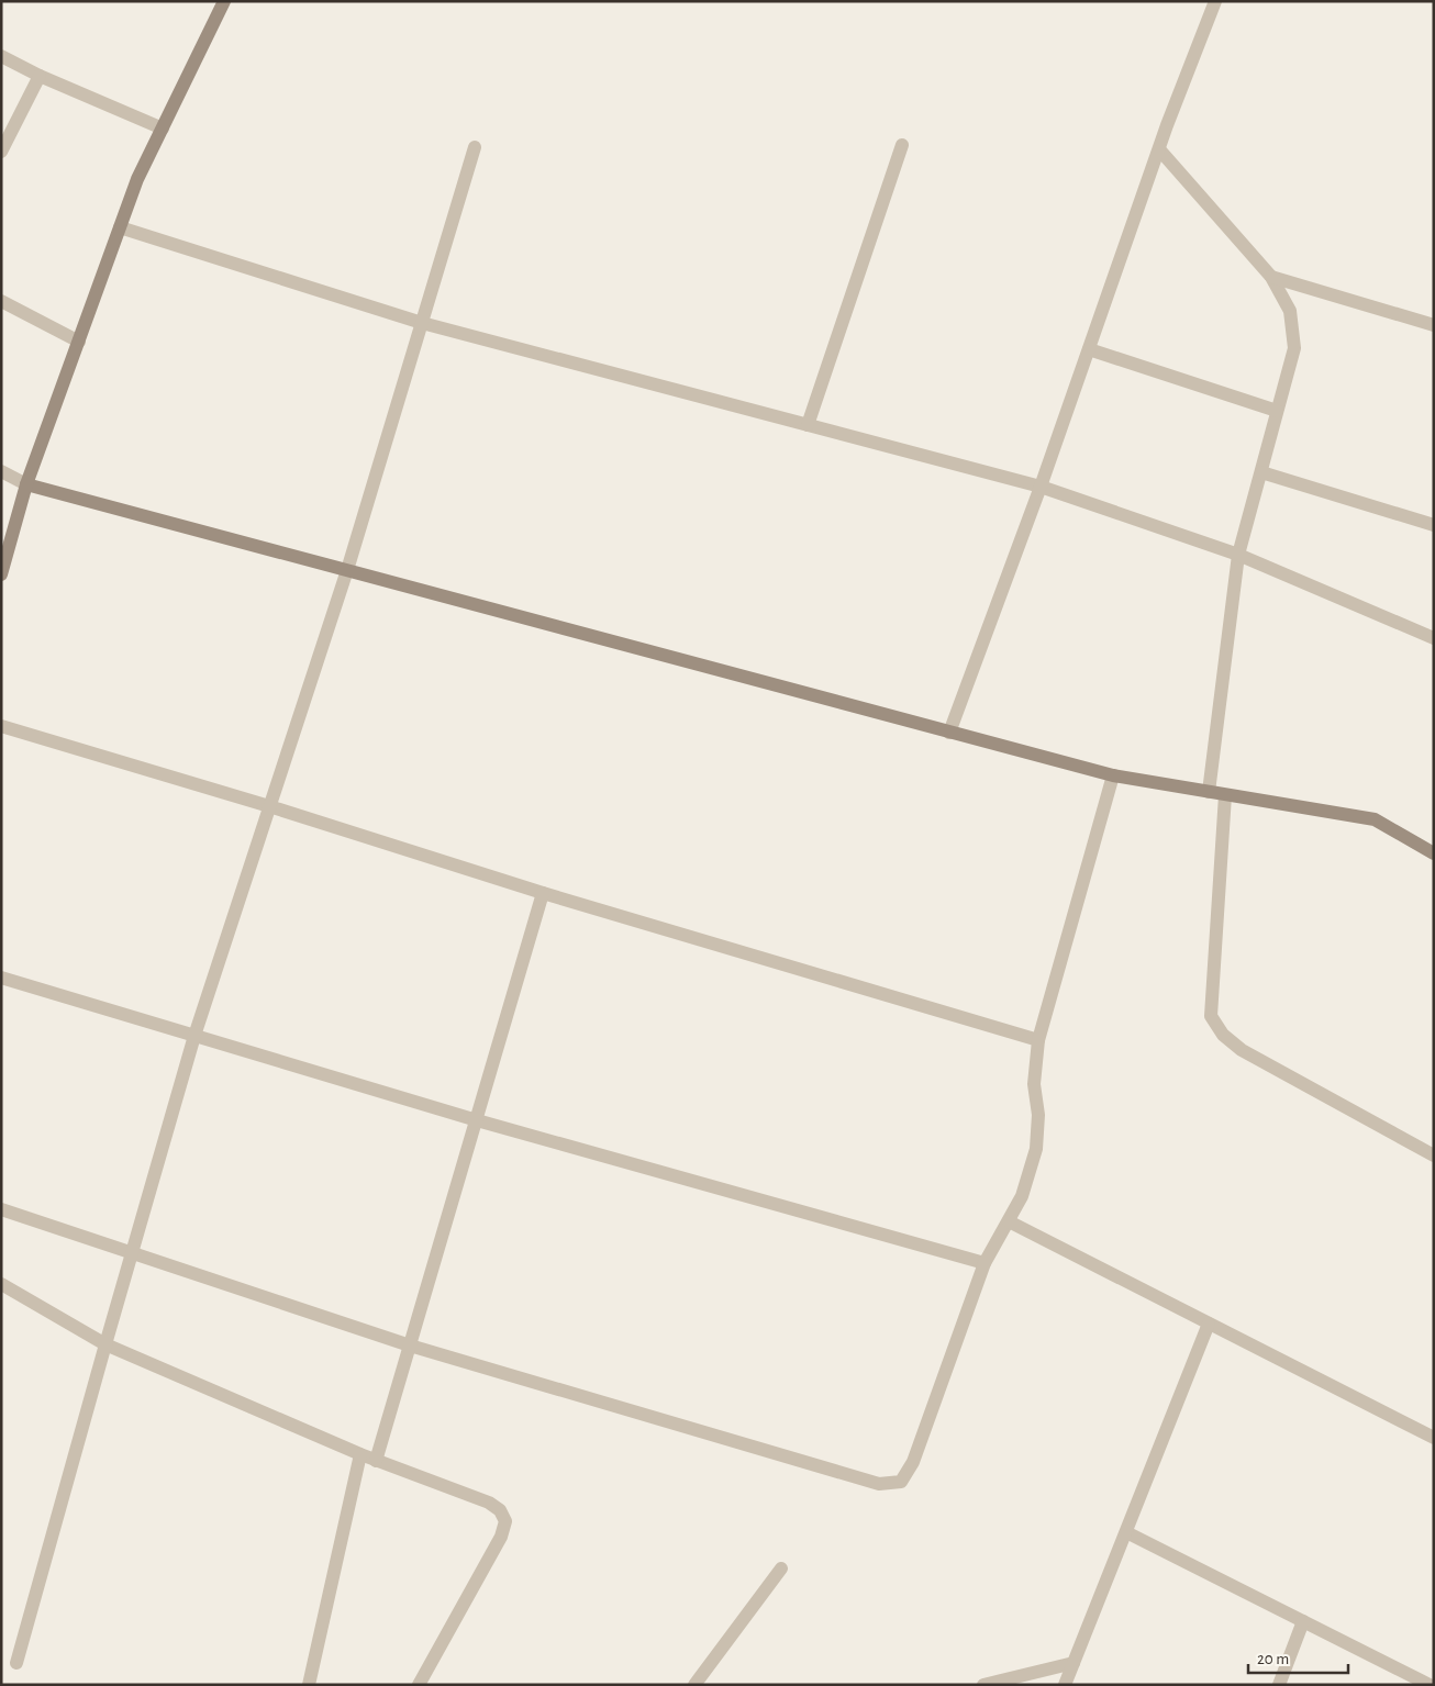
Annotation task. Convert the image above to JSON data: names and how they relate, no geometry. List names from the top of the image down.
{
  "scale_bar": "20 m"
}
